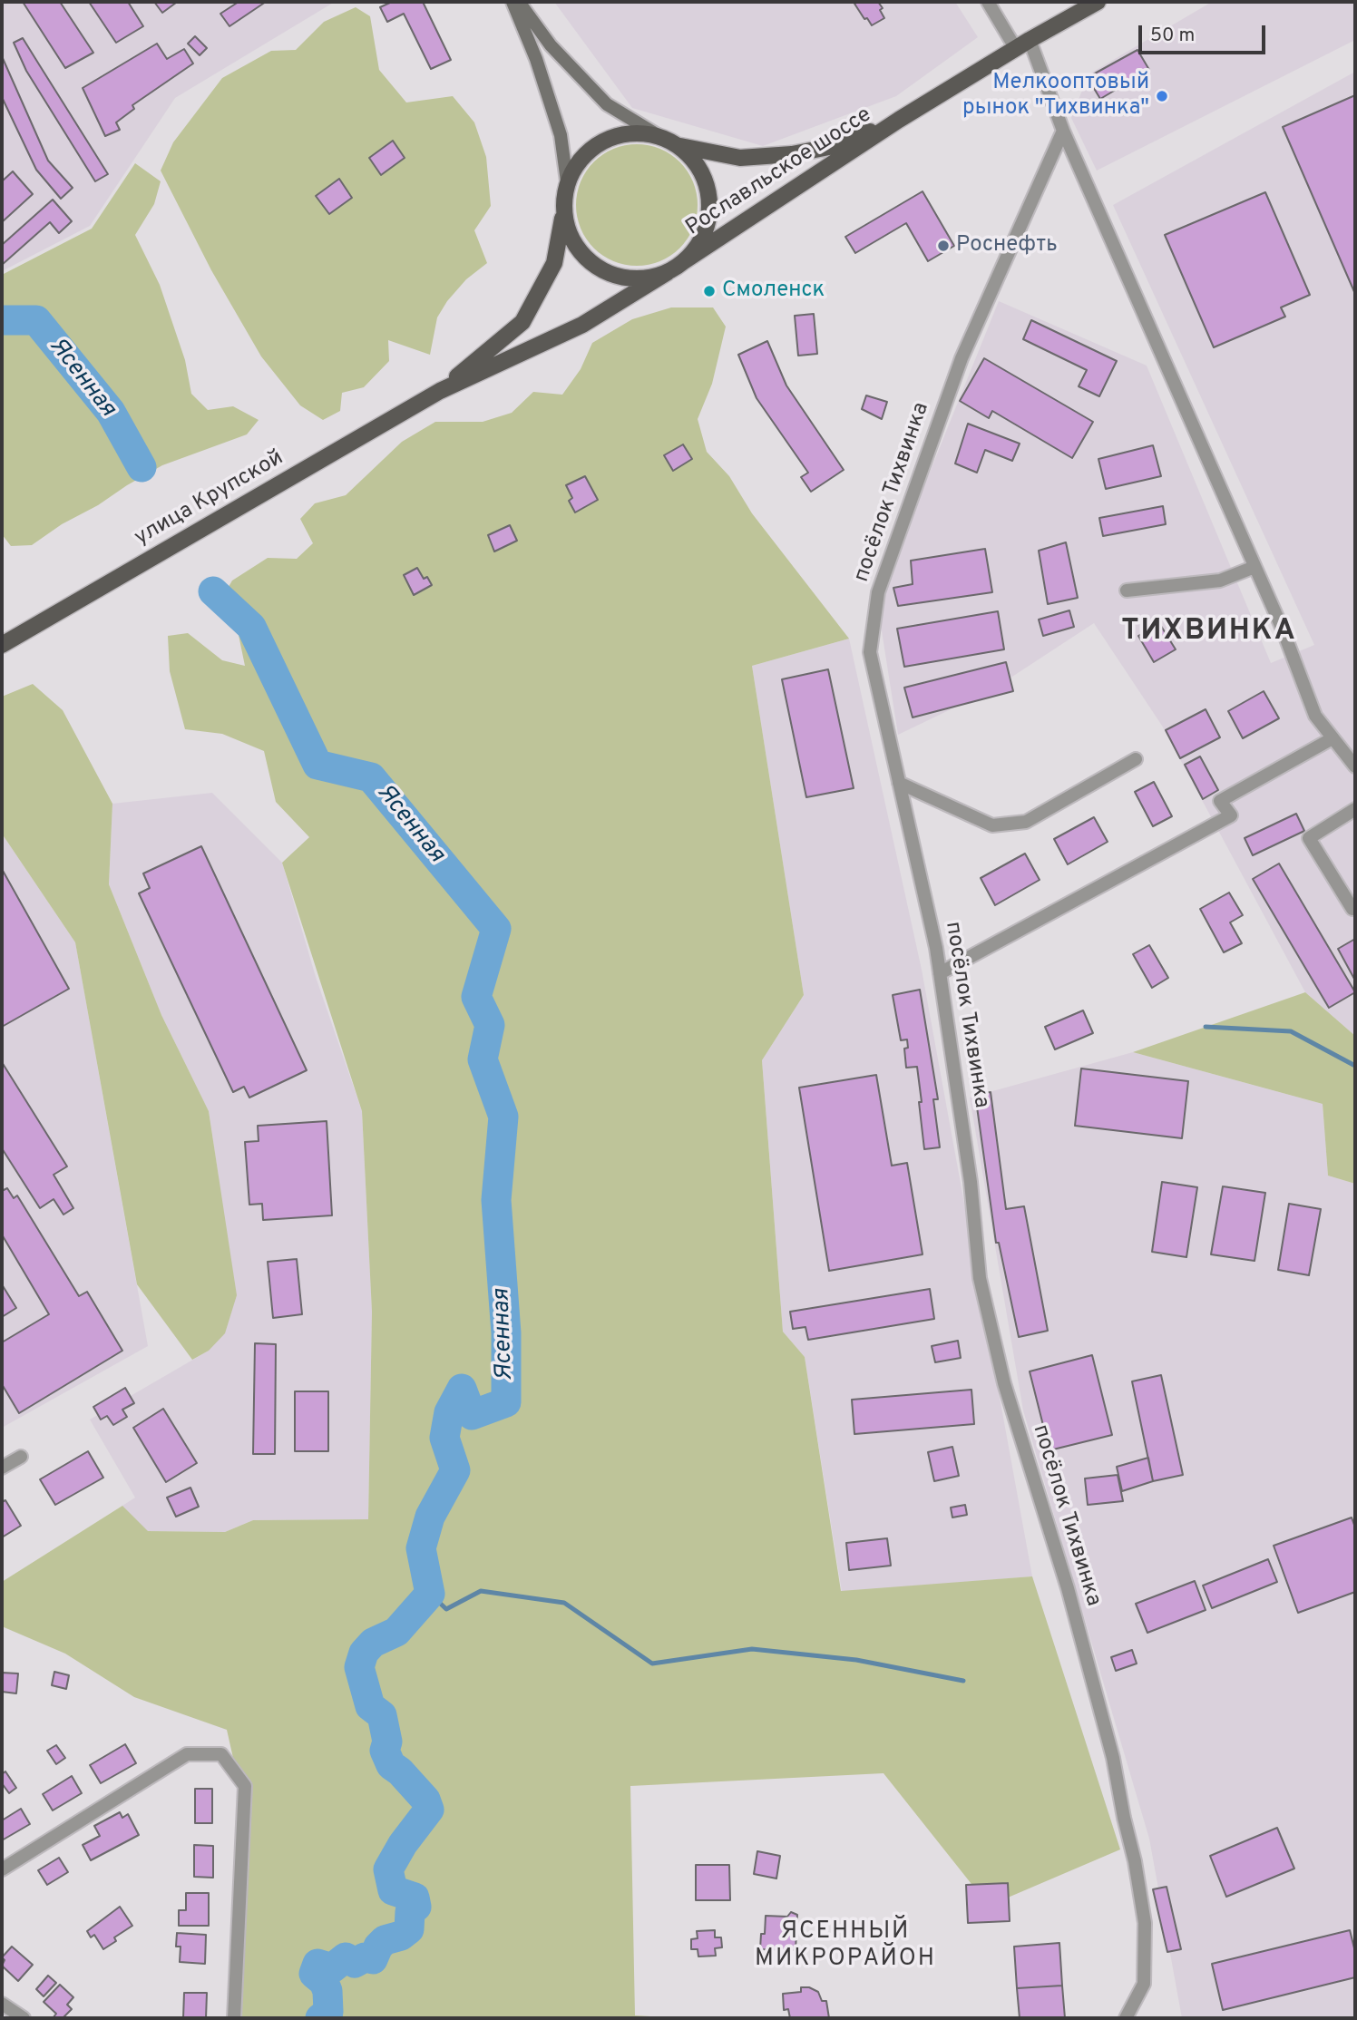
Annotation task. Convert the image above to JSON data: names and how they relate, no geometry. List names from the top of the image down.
{
  "streets": {
    "main road": ["Рославльское шоссе", "улица Крупской"],
    "street": ["посёлок Тихвинка"]
  },
  "crossings": [
    ["Рославльское шоссе", "улица Крупской"]
  ],
  "districts": ["ТИХВИНКА", "ЯСЕННЫЙ МИКРОРАЙОН"],
  "water": ["Ясенная"],
  "places": ["Мелкооптовый рынок \"Тихвинка\"", "Роснефть", "Смоленск"],
  "scale_bar": "50 m"
}
